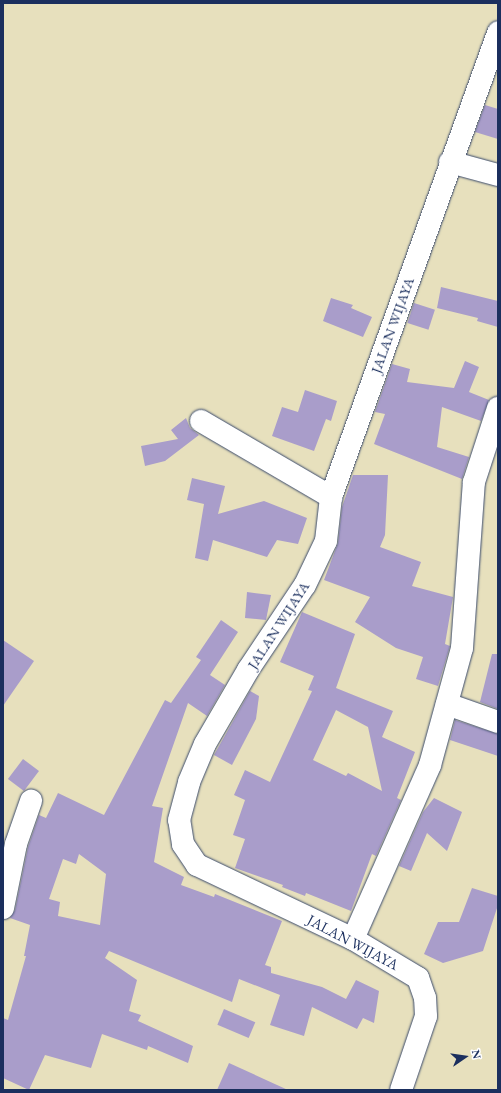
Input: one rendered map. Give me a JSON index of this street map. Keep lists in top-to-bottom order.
{
  "streets": {
    "street": ["JALAN WIJAYA"]
  },
  "north": "right"
}
